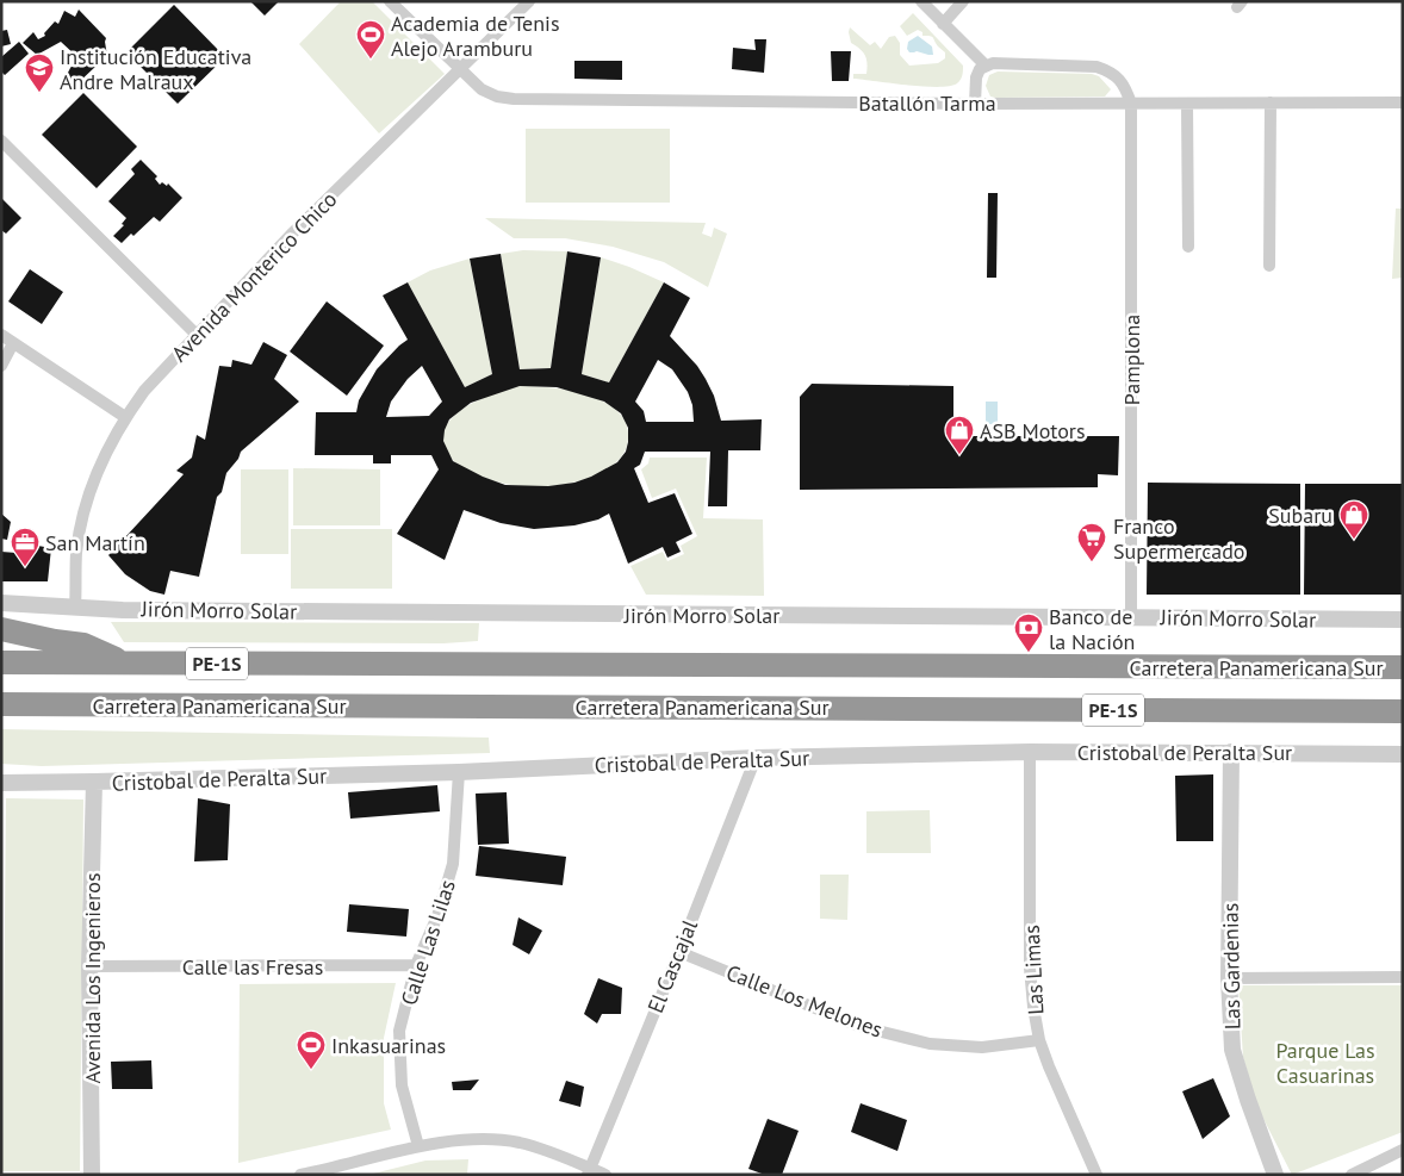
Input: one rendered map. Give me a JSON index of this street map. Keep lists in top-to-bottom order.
{
  "streets": {
    "highway": ["PE-1S", "Carretera Panamericana Sur"],
    "street": [
      "Batallón Tarma",
      "Avenida Monterico Chico",
      "Pamplona",
      "Jirón Morro Solar",
      "Cristobal de Peralta Sur",
      "Calle Las Lilas",
      "Calle las Fresas",
      "El Cascajal",
      "Las Gardenias",
      "Las Limas",
      "Avenida Los Ingenieros",
      "Calle Los Melones"
    ]
  },
  "crossings": [
    ["Batallón Tarma", "Avenida Monterico Chico"],
    ["Batallón Tarma", "Pamplona"],
    ["Avenida Monterico Chico", "Jirón Morro Solar"],
    ["Pamplona", "Jirón Morro Solar"],
    ["Cristobal de Peralta Sur", "Calle Las Lilas"],
    ["Cristobal de Peralta Sur", "El Cascajal"],
    ["Cristobal de Peralta Sur", "Las Gardenias"],
    ["Cristobal de Peralta Sur", "Las Limas"],
    ["Cristobal de Peralta Sur", "Avenida Los Ingenieros"],
    ["Calle Las Lilas", "Calle las Fresas"],
    ["Calle las Fresas", "Avenida Los Ingenieros"],
    ["El Cascajal", "Calle Los Melones"],
    ["Las Limas", "Calle Los Melones"]
  ],
  "parks": ["Parque Las Casuarinas"],
  "places": {
    "sports": ["Academia de Tenis Alejo Aramburu", "Inkasuarinas"],
    "school or university": ["Institución Educativa Andre Malraux"],
    "shop": ["ASB Motors", "Subaru"],
    "supermarket": ["Franco Supermercado"],
    "office": ["San Martín"],
    "bank": ["Banco de la Nación"]
  }
}
